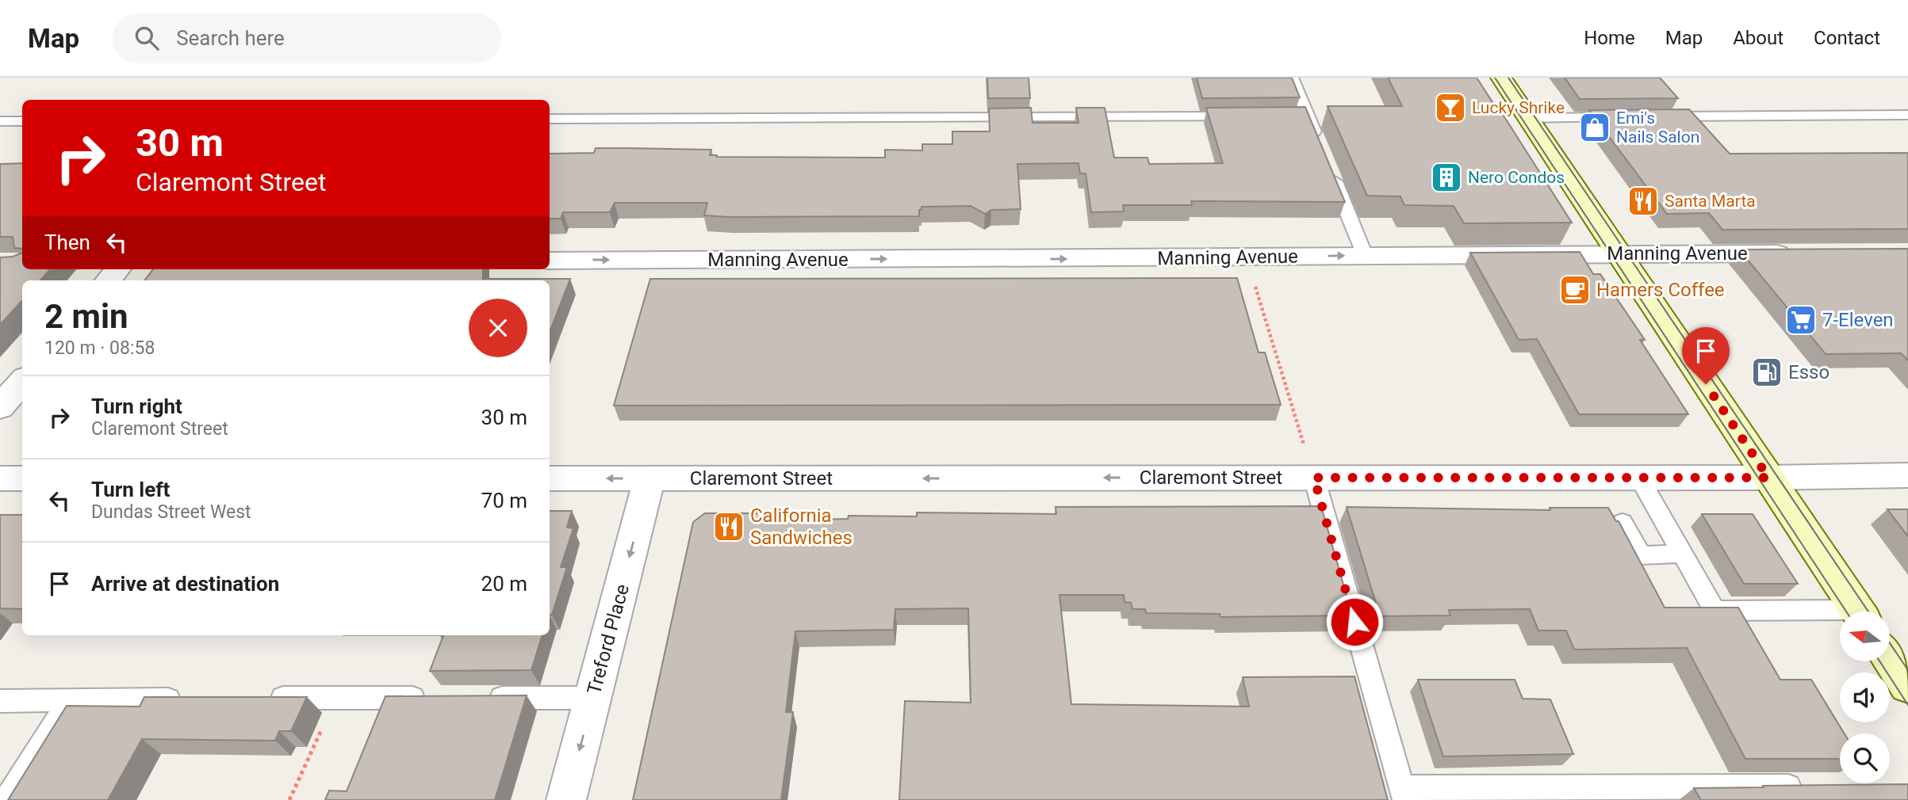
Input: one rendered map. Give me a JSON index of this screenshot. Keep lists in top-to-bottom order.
{
  "streets": {
    "street": ["Manning Avenue", "Claremont Street", "Treford Place"]
  },
  "crossings": [
    ["Claremont Street", "Treford Place"]
  ],
  "one_way": ["Manning Avenue", "Claremont Street", "Treford Place"],
  "places": {
    "bar": ["Lucky Shrike"],
    "shop": ["Emi's Nails Salon"],
    "building": ["Nero Condos"],
    "restaurant": ["Santa Marta", "California Sandwiches"],
    "cafe": ["Hamers Coffee"],
    "supermarket": ["7-Eleven"],
    "fuel station": ["Esso"]
  },
  "north": "left",
  "page": {
    "header": "Map",
    "search": "Search here",
    "nav": [
      "Home",
      "Map",
      "About",
      "Contact"
    ],
    "turn": ["30 m", "Claremont Street"],
    "then": "Then",
    "heading": ["2 min", "120 m · 08:58"],
    "list": [
      {
        "name": "Turn right",
        "note": "Claremont Street",
        "value": "30 m"
      },
      {
        "name": "Turn left",
        "note": "Dundas Street West",
        "value": "70 m"
      },
      {
        "name": "Arrive at destination",
        "value": "20 m"
      }
    ]
  }
}
